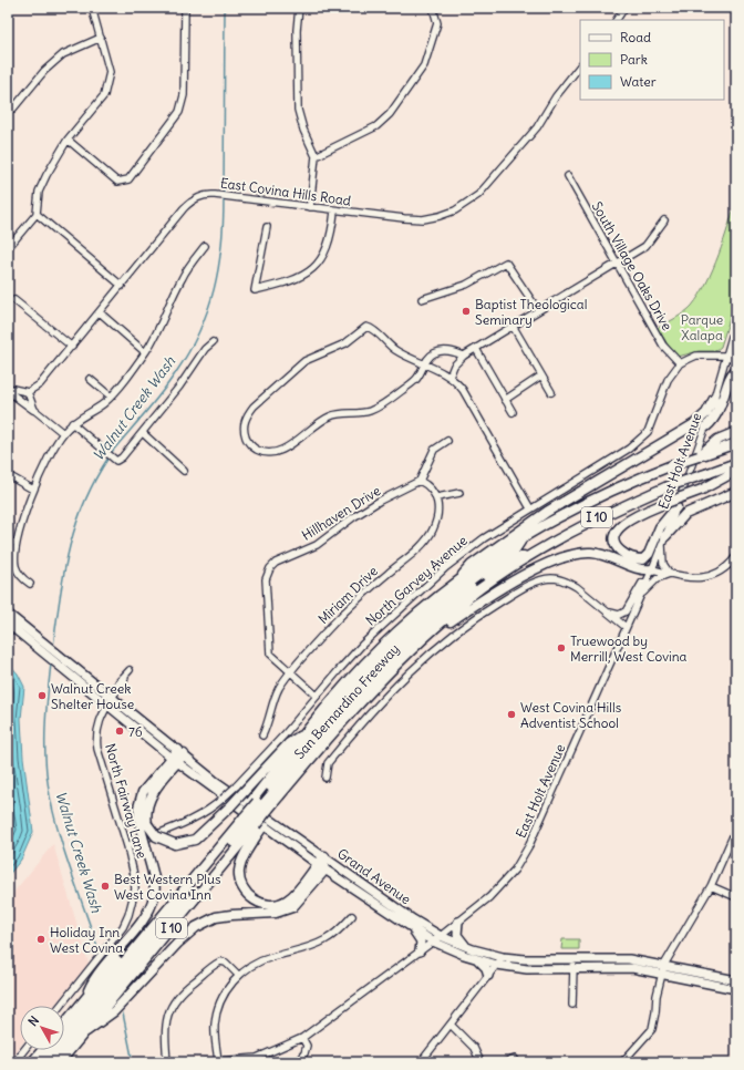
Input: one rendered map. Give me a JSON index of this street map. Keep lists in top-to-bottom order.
{
  "streets": {
    "highway": ["I 10", "San Bernardino Freeway"],
    "main road": ["Grand Avenue"],
    "street": [
      "East Covina Hills Road",
      "South Village Oaks Drive",
      "East Holt Avenue",
      "Hillhaven Drive",
      "North Garvey Avenue",
      "Miriam Drive",
      "North Fairway Lane"
    ]
  },
  "crossings": [
    ["South Village Oaks Drive", "North Garvey Avenue"],
    ["East Holt Avenue", "Grand Avenue"],
    ["Hillhaven Drive", "North Garvey Avenue"],
    ["Hillhaven Drive", "Miriam Drive"],
    ["North Garvey Avenue", "North Fairway Lane"],
    ["North Fairway Lane", "Grand Avenue"]
  ],
  "water": ["Walnut Creek Wash"],
  "parks": ["Parque Xalapa"],
  "places": [
    "Baptist Theological Seminary",
    "Truewood by Merrill, West Covina",
    "Walnut Creek Shelter House",
    "West Covina Hills Adventist School",
    "76",
    "Best Western Plus West Covina Inn",
    "Holiday Inn West Covina"
  ],
  "legend": ["Road", "Park", "Water"],
  "north": "top left"
}
